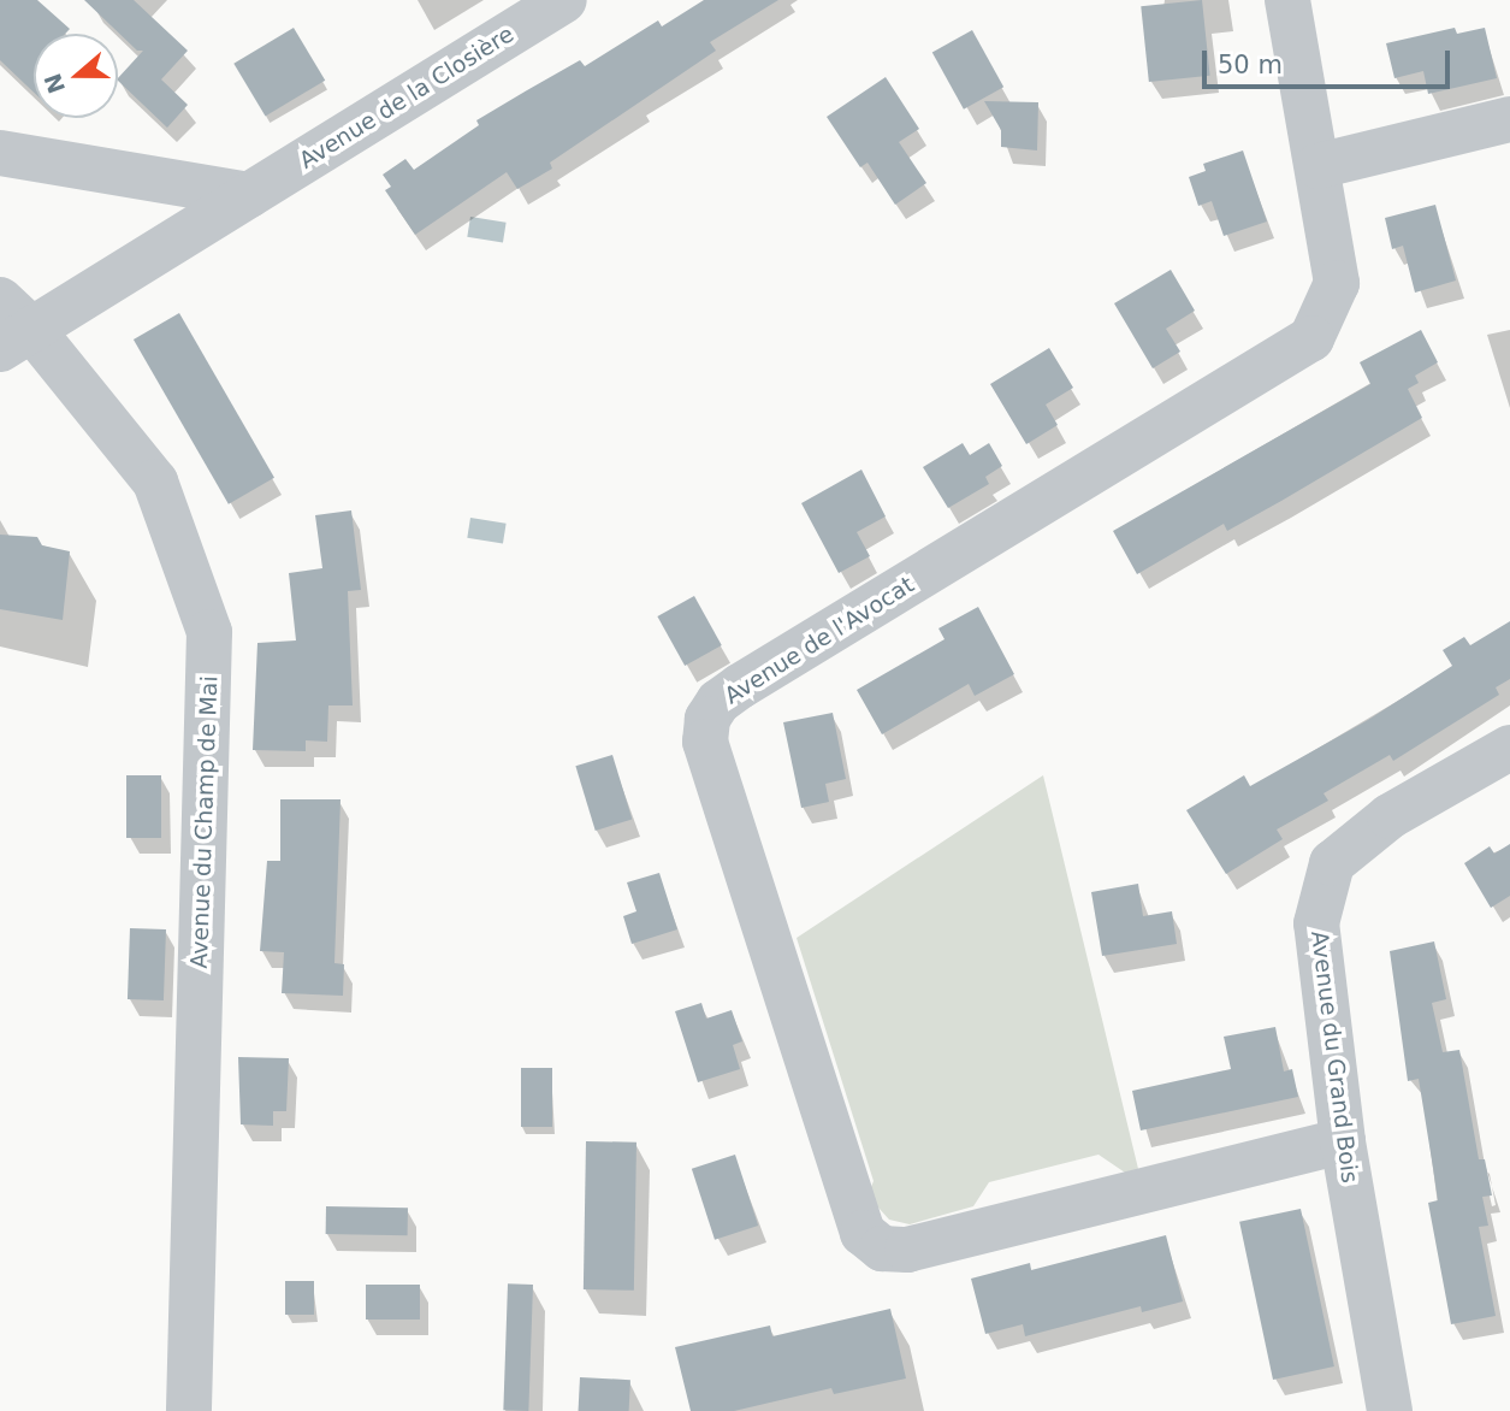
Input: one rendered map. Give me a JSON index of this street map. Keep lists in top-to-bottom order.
{
  "streets": {
    "street": [
      "Avenue de la Closière",
      "Avenue de l'Avocat",
      "Avenue du Champ de Mai",
      "Avenue du Grand Bois"
    ]
  },
  "crossings": [
    ["Avenue de la Closière", "Avenue du Champ de Mai"],
    ["Avenue de l'Avocat", "Avenue du Grand Bois"]
  ],
  "scale_bar": "50 m",
  "north": "left"
}
